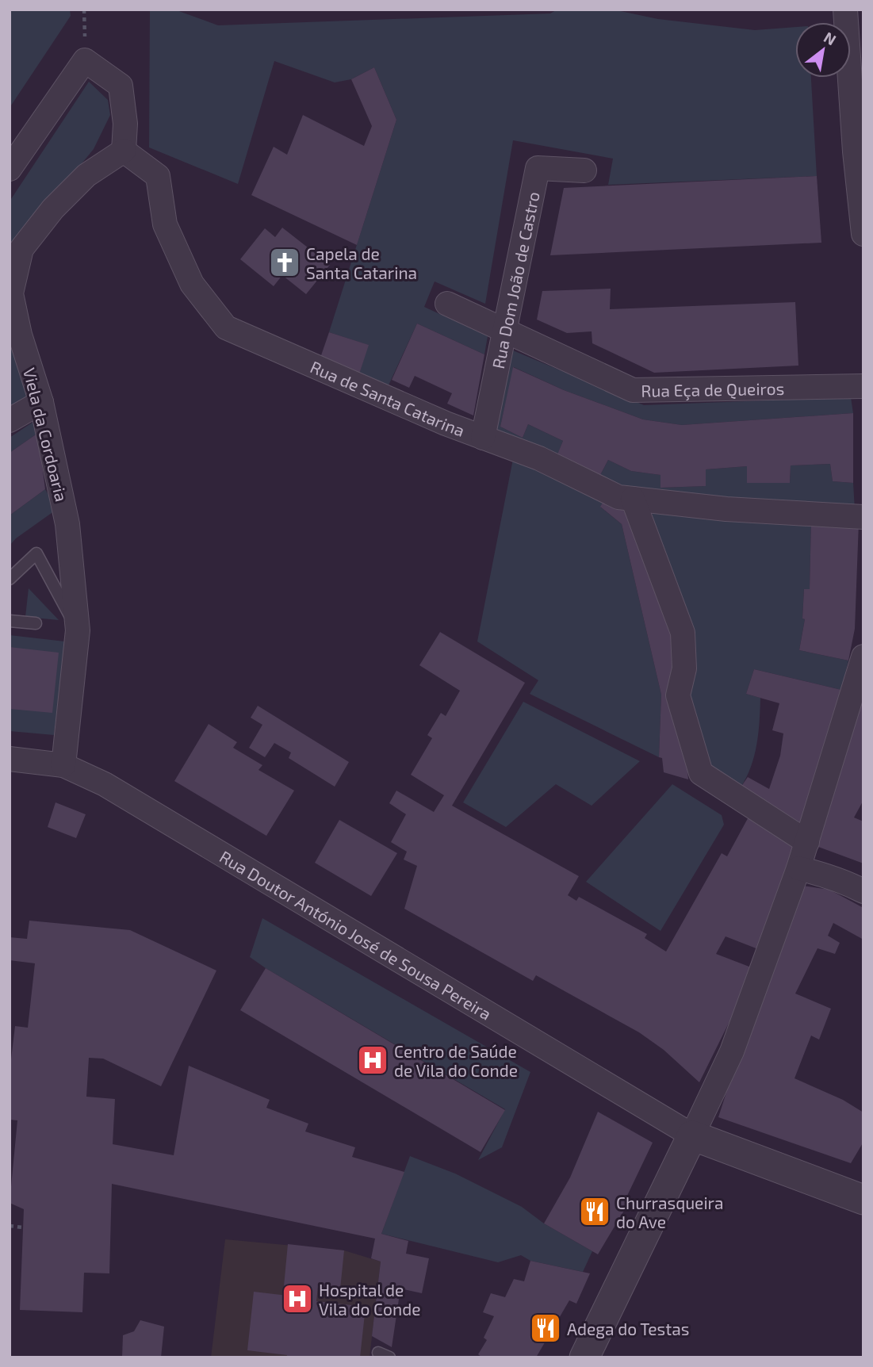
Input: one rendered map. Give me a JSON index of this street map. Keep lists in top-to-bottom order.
{
  "streets": {
    "street": [
      "Rua Dom João de Castro",
      "Rua Eça de Queiros",
      "Rua de Santa Catarina",
      "Viela da Cordoaria",
      "Rua Doutor António José de Sousa Pereira"
    ]
  },
  "crossings": [
    ["Rua Dom João de Castro", "Rua Eça de Queiros"],
    ["Rua Dom João de Castro", "Rua de Santa Catarina"],
    ["Rua de Santa Catarina", "Viela da Cordoaria"],
    ["Viela da Cordoaria", "Rua Doutor António José de Sousa Pereira"]
  ],
  "places": {
    "church": ["Capela de Santa Catarina"],
    "hospital": ["Centro de Saúde de Vila do Conde", "Hospital de Vila do Conde"],
    "restaurant": ["Churrasqueira do Ave", "Adega do Testas"]
  },
  "north": "top right"
}
